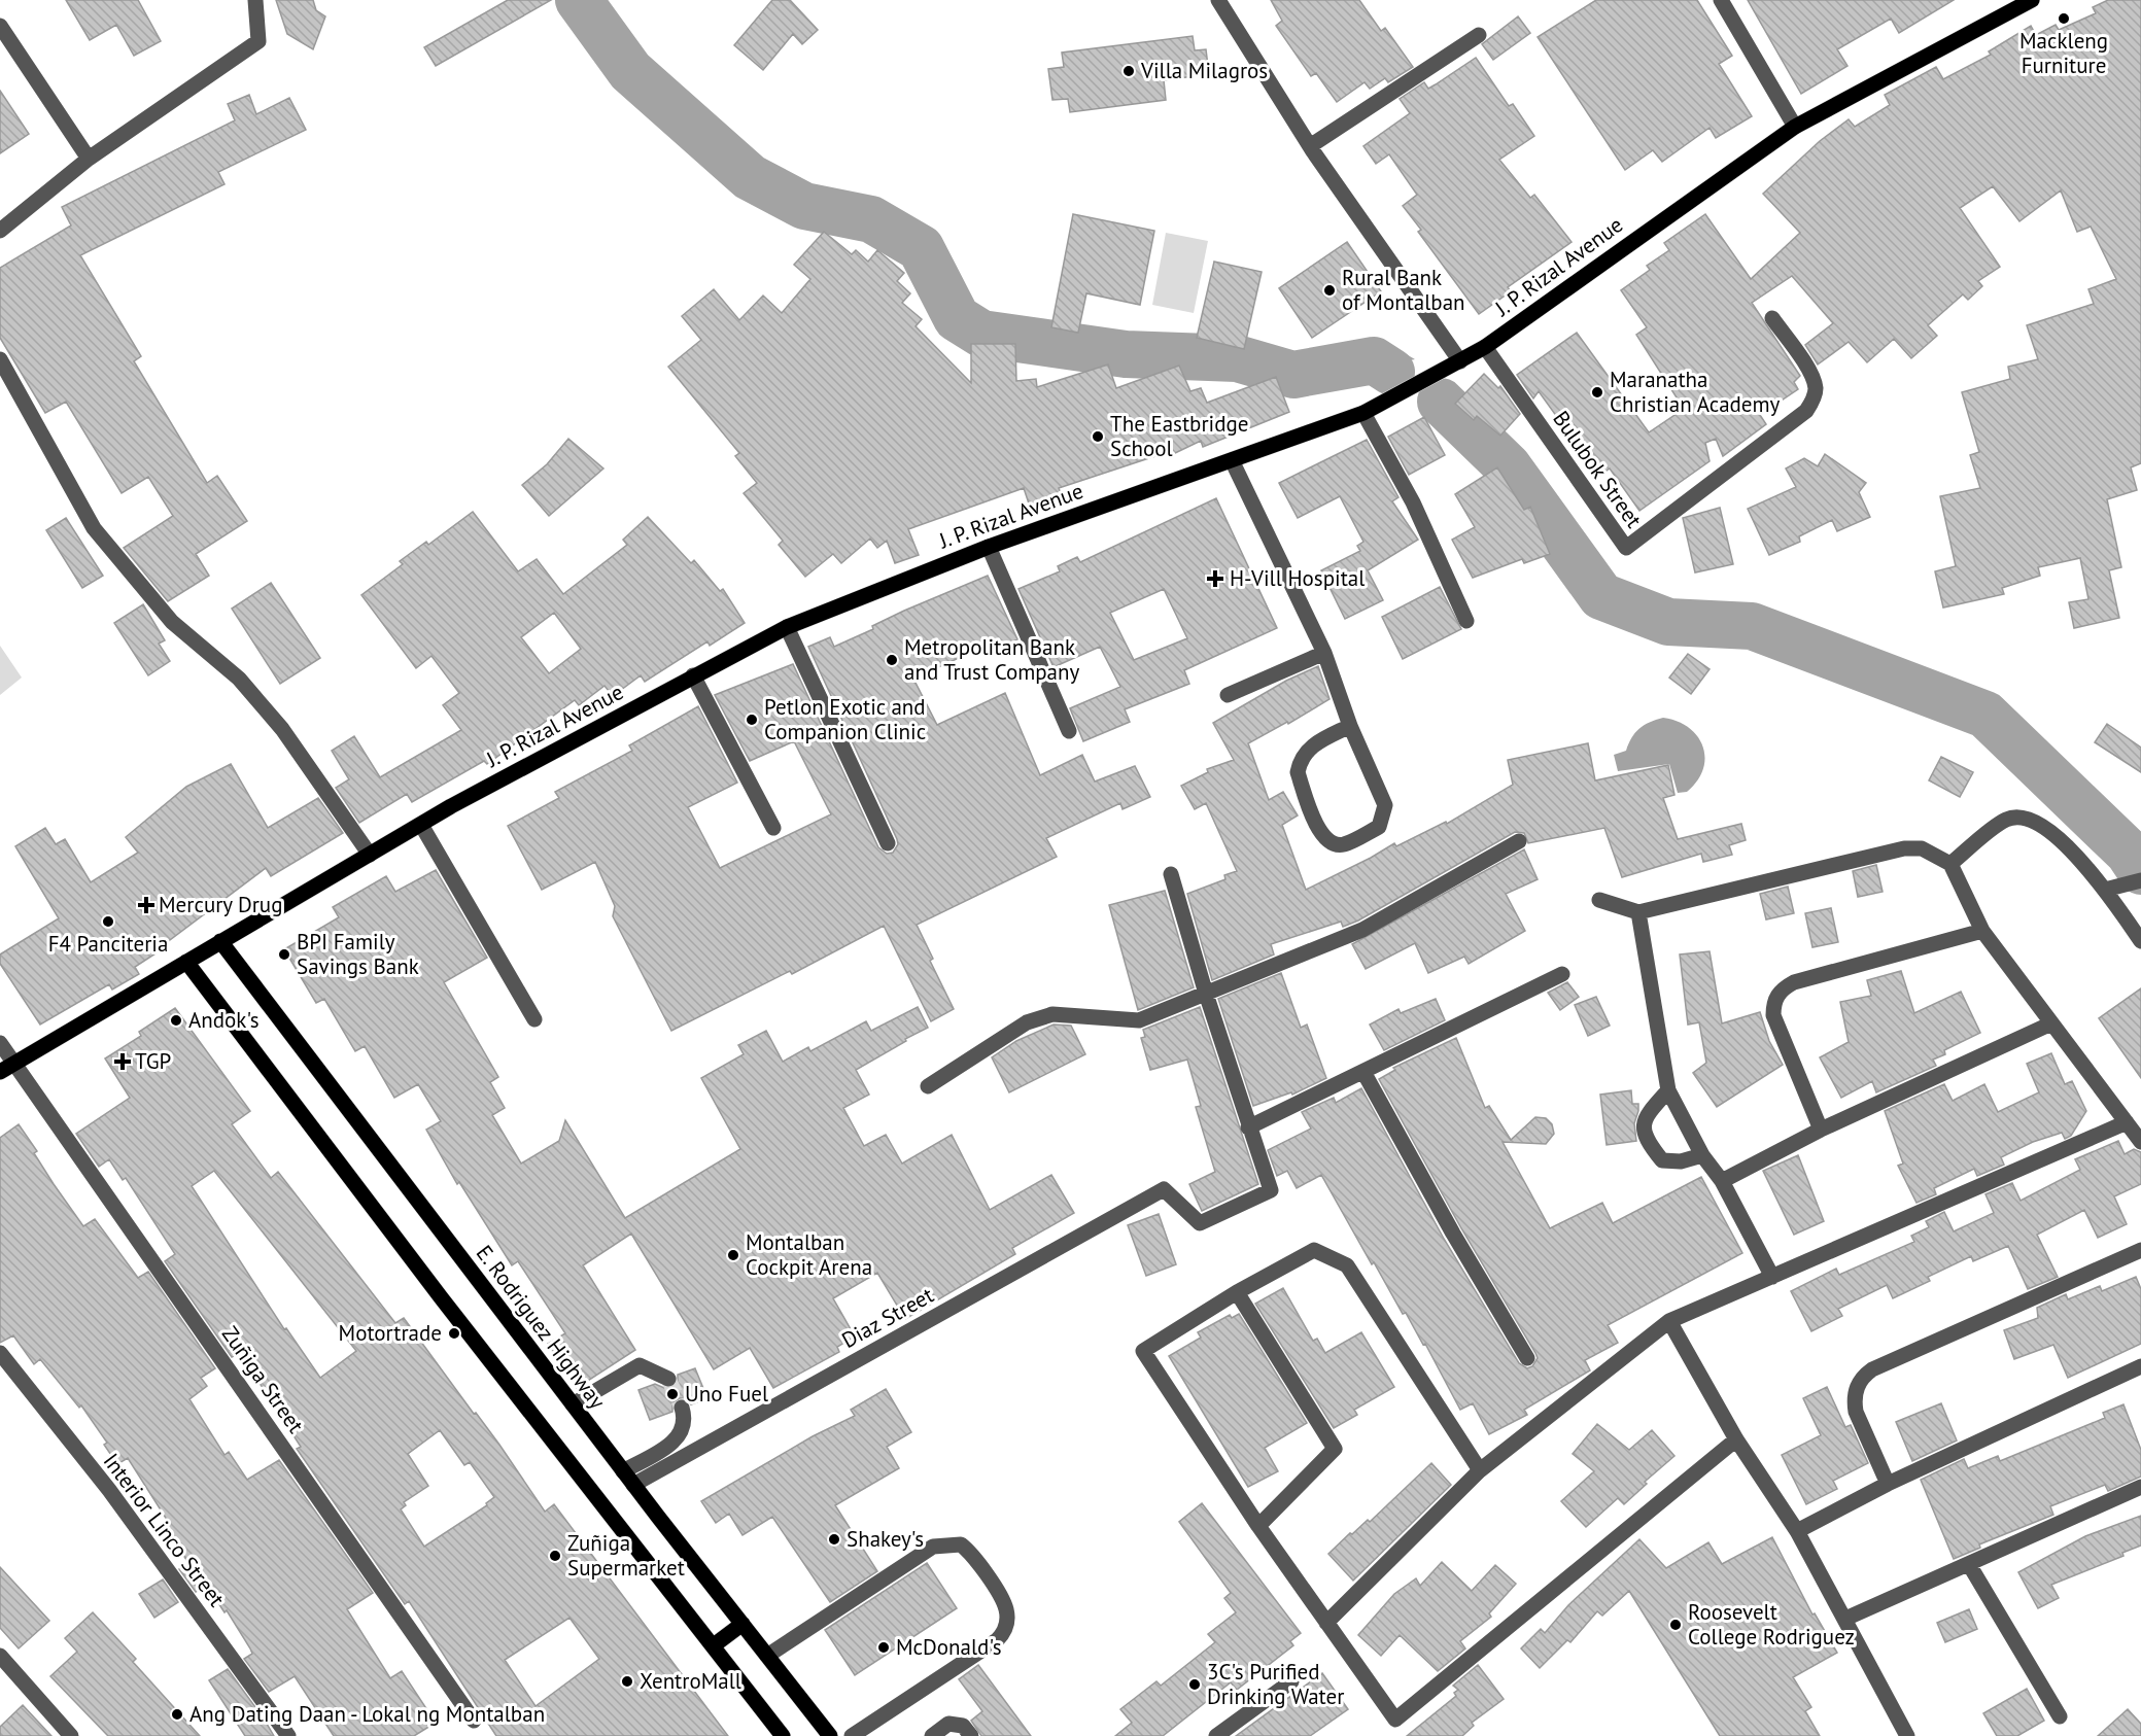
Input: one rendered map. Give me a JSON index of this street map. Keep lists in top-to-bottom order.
{
  "streets": {
    "main road": ["J. P. Rizal Avenue", "E. Rodriguez Highway"],
    "street": [
      "Bulubok Street",
      "Diaz Street",
      "Zuñiga Street",
      "Interior Linco Street"
    ]
  },
  "crossings": [
    ["J. P. Rizal Avenue", "Bulubok Street"],
    ["J. P. Rizal Avenue", "E. Rodriguez Highway"],
    ["J. P. Rizal Avenue", "Zuñiga Street"],
    ["Diaz Street", "E. Rodriguez Highway"]
  ],
  "places": {
    "other": [
      "Mackleng Furniture",
      "Villa Milagros",
      "Rural Bank of Montalban",
      "Maranatha Christian Academy",
      "The Eastbridge School",
      "Metropolitan Bank and Trust Company",
      "Petlon Exotic and Companion Clinic",
      "F4 Panciteria",
      "BPI Family Savings Bank",
      "Andok's",
      "Montalban Cockpit Arena",
      "Motortrade",
      "Uno Fuel",
      "Shakey's",
      "Zuñiga Supermarket",
      "Roosevelt College Rodriguez",
      "McDonald's",
      "XentroMall",
      "3C's Purified Drinking Water",
      "Ang Dating Daan - Lokal ng Montalban"
    ],
    "health": ["H-Vill Hospital", "Mercury Drug", "TGP"]
  }
}
